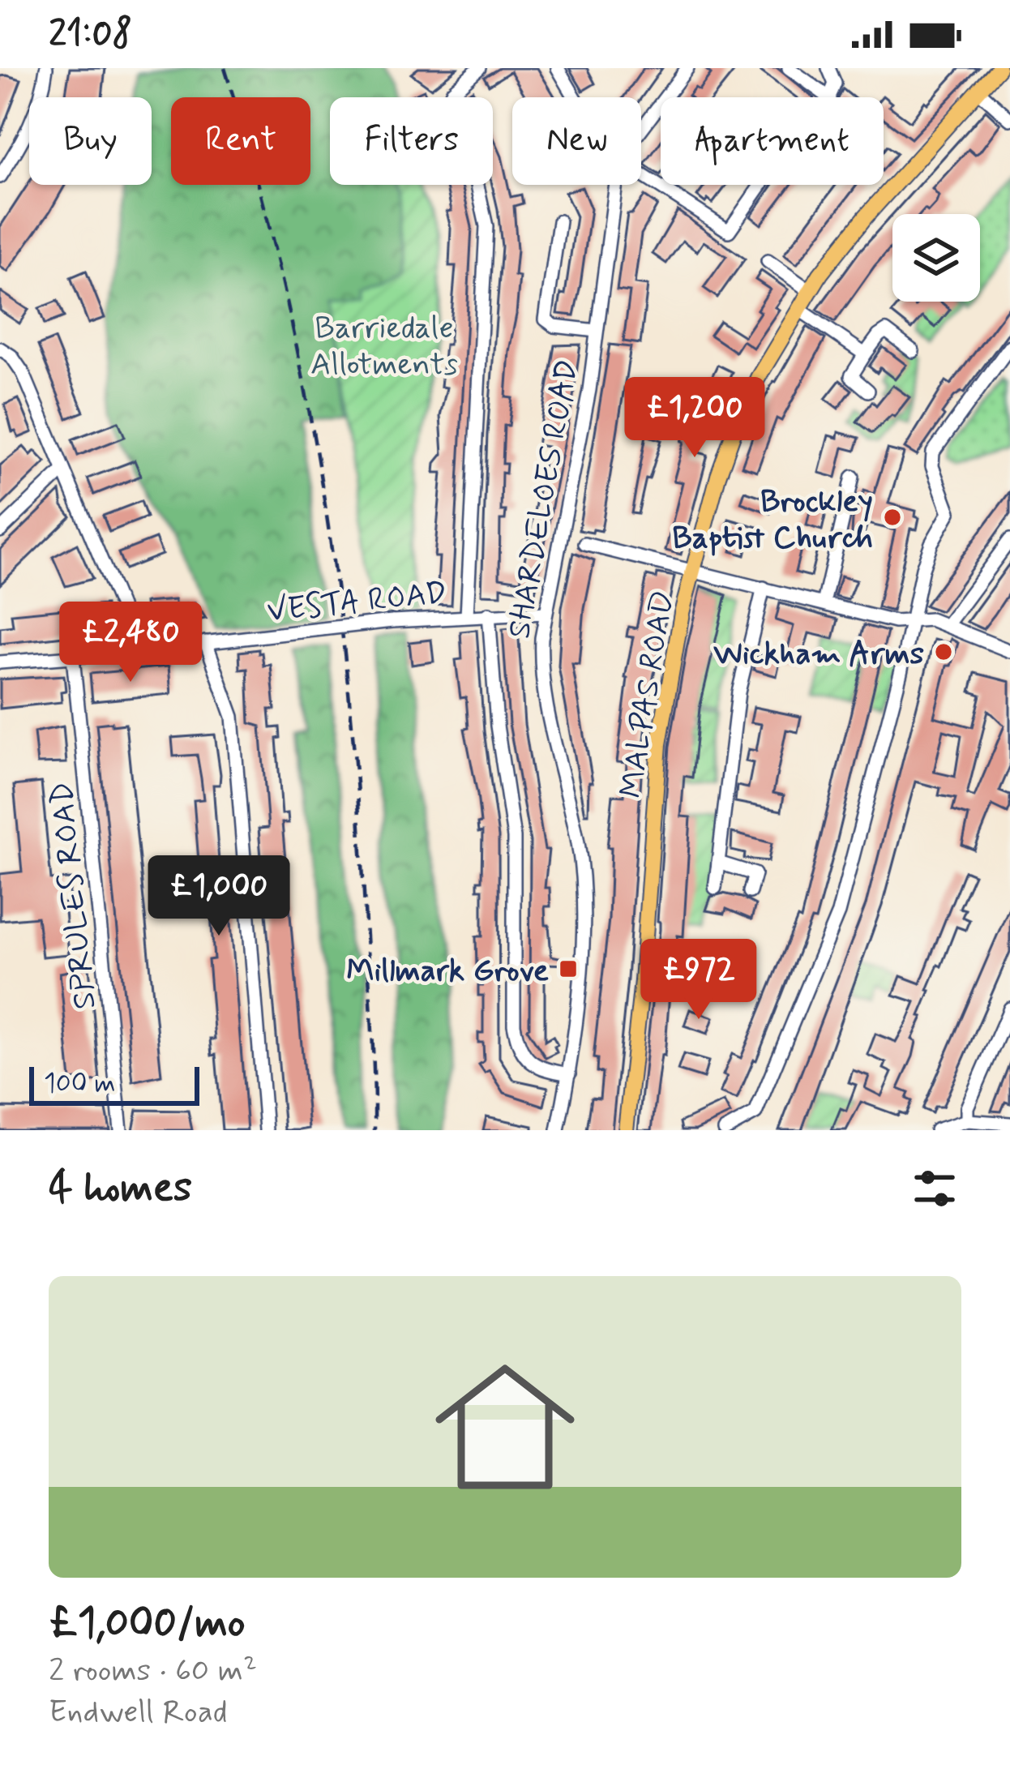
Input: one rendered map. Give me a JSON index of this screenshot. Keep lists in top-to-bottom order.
{
  "streets": {
    "main road": ["MALPAS ROAD"],
    "street": ["SHARDELOES ROAD", "VESTA ROAD", "SPRULES ROAD"]
  },
  "crossings": [
    ["SHARDELOES ROAD", "VESTA ROAD"],
    ["VESTA ROAD", "SPRULES ROAD"]
  ],
  "parks": ["Barriedale Allotments"],
  "places": {
    "other": ["Brockley Baptist Church", "Wickham Arms"],
    "transit": ["Millmark Grove"]
  },
  "scale_bar": "100 m",
  "page": {
    "status": "21:08",
    "chip": [
      "Buy",
      "Rent",
      "Filters",
      "New",
      "Apartment"
    ],
    "price": [
      "£1,200",
      "£2,480",
      "£1,000",
      "£972"
    ],
    "scale": "100 m",
    "heading": "4 homes",
    "list": [
      {
        "name": "£1,000/mo",
        "note": "2 rooms · 60 m² · Endwell Road"
      }
    ]
  }
}
